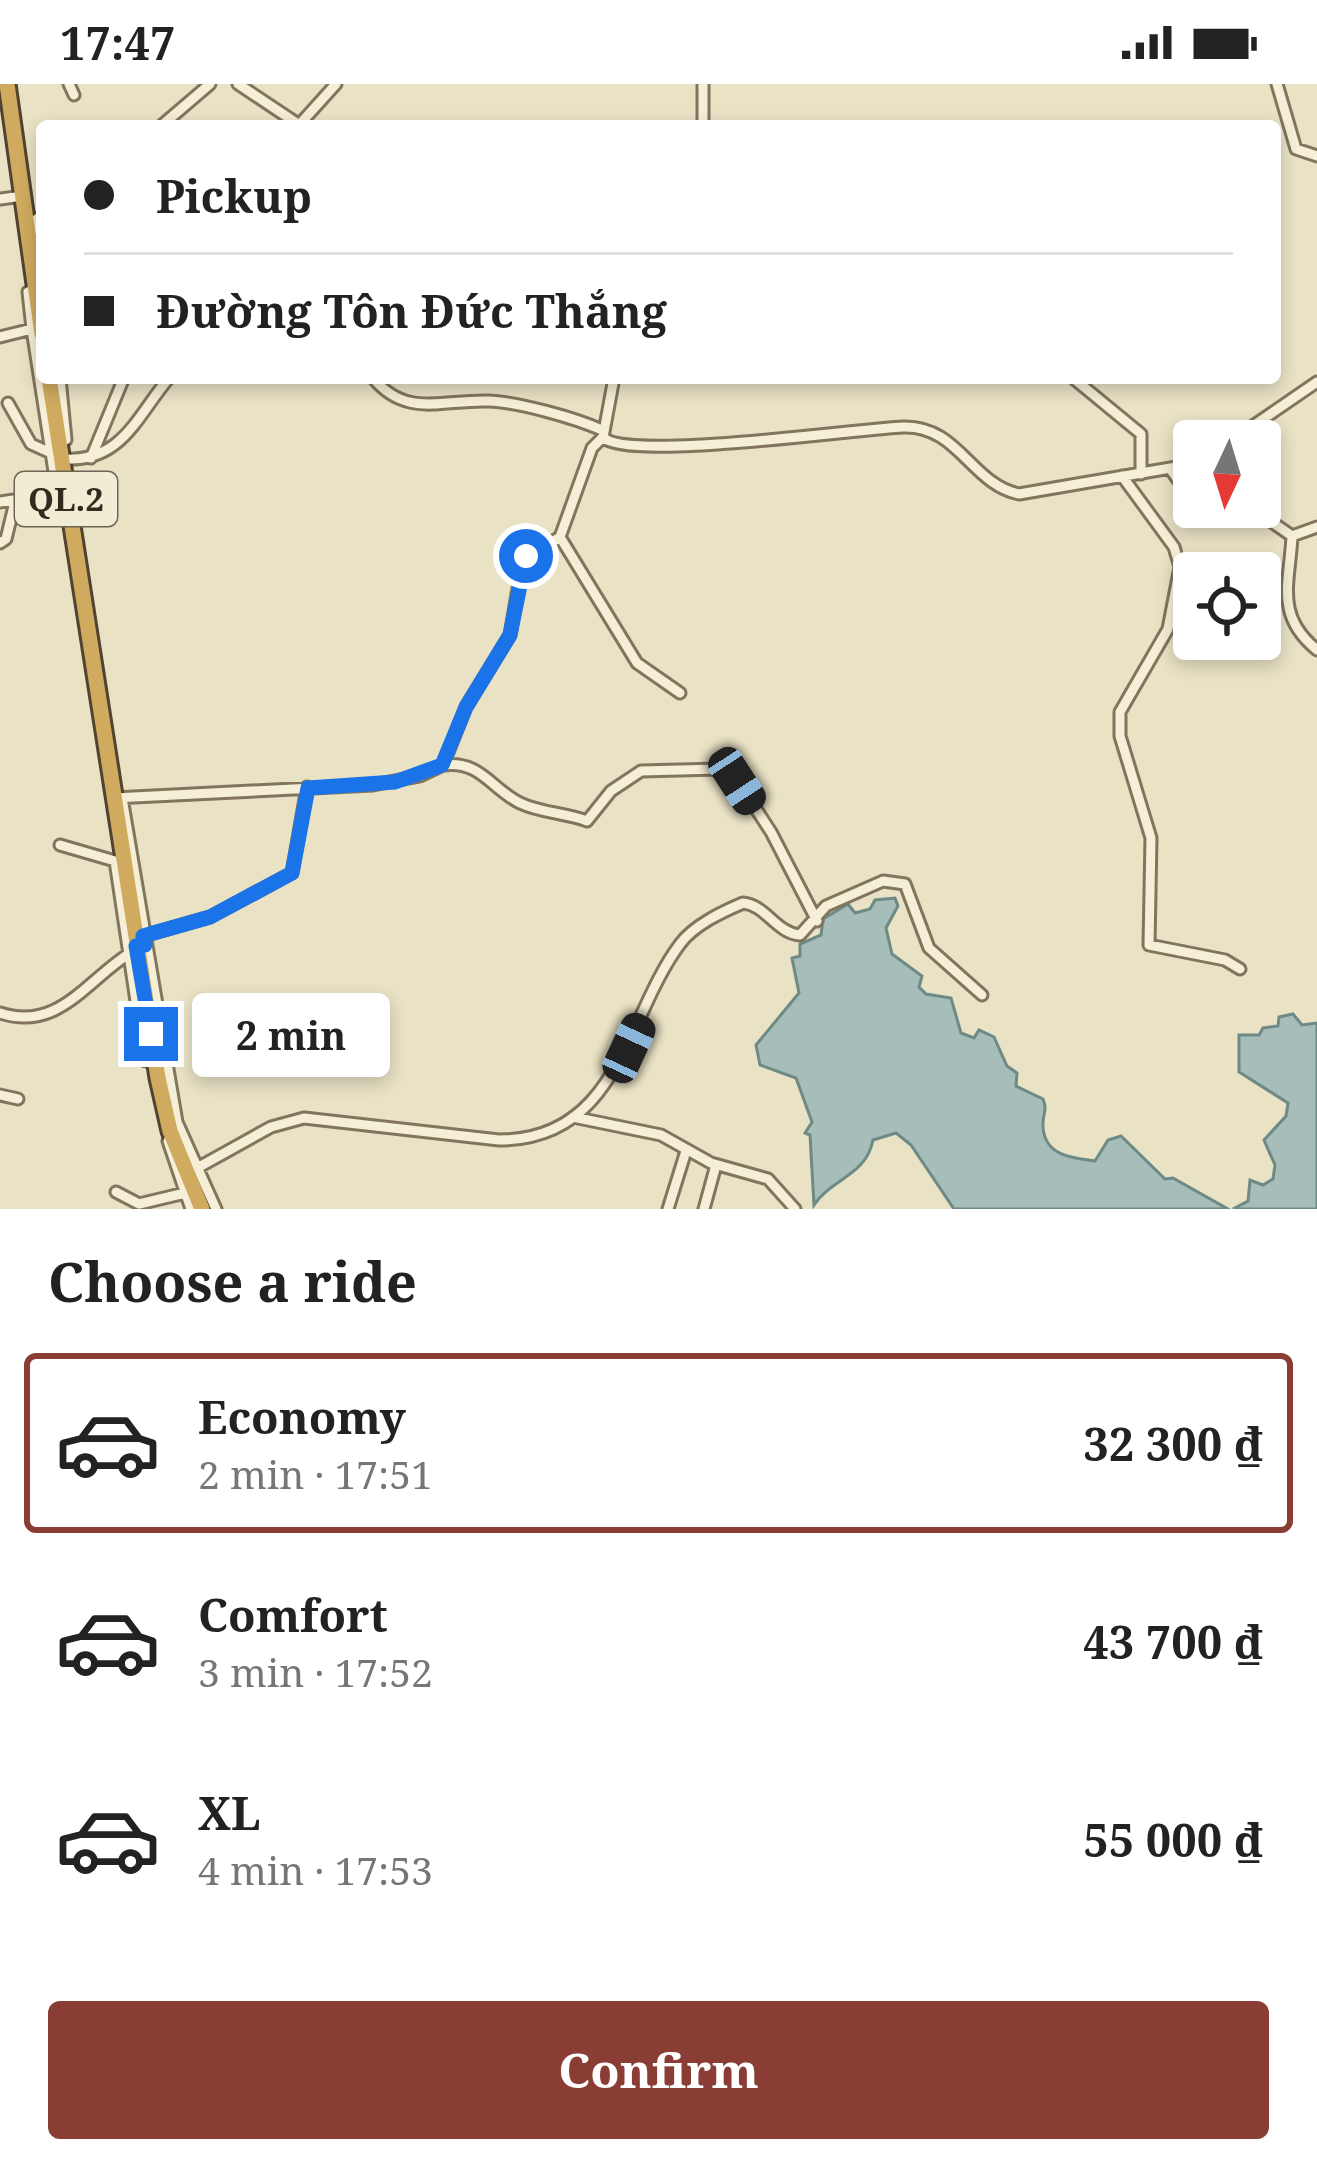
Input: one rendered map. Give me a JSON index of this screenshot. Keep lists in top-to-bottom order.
{
  "streets": {
    "highway": ["QL.2"]
  },
  "north": "bottom",
  "page": {
    "status": "17:47",
    "banner": ["Pickup", "Đường Tôn Đức Thắng"],
    "bubble": "2 min",
    "heading": "Choose a ride",
    "list": [
      {
        "name": "Economy",
        "note": "2 min · 17:51",
        "value": "32 300 ₫"
      },
      {
        "name": "Comfort",
        "note": "3 min · 17:52",
        "value": "43 700 ₫"
      },
      {
        "name": "XL",
        "note": "4 min · 17:53",
        "value": "55 000 ₫"
      }
    ],
    "buttons": "Confirm"
  }
}
